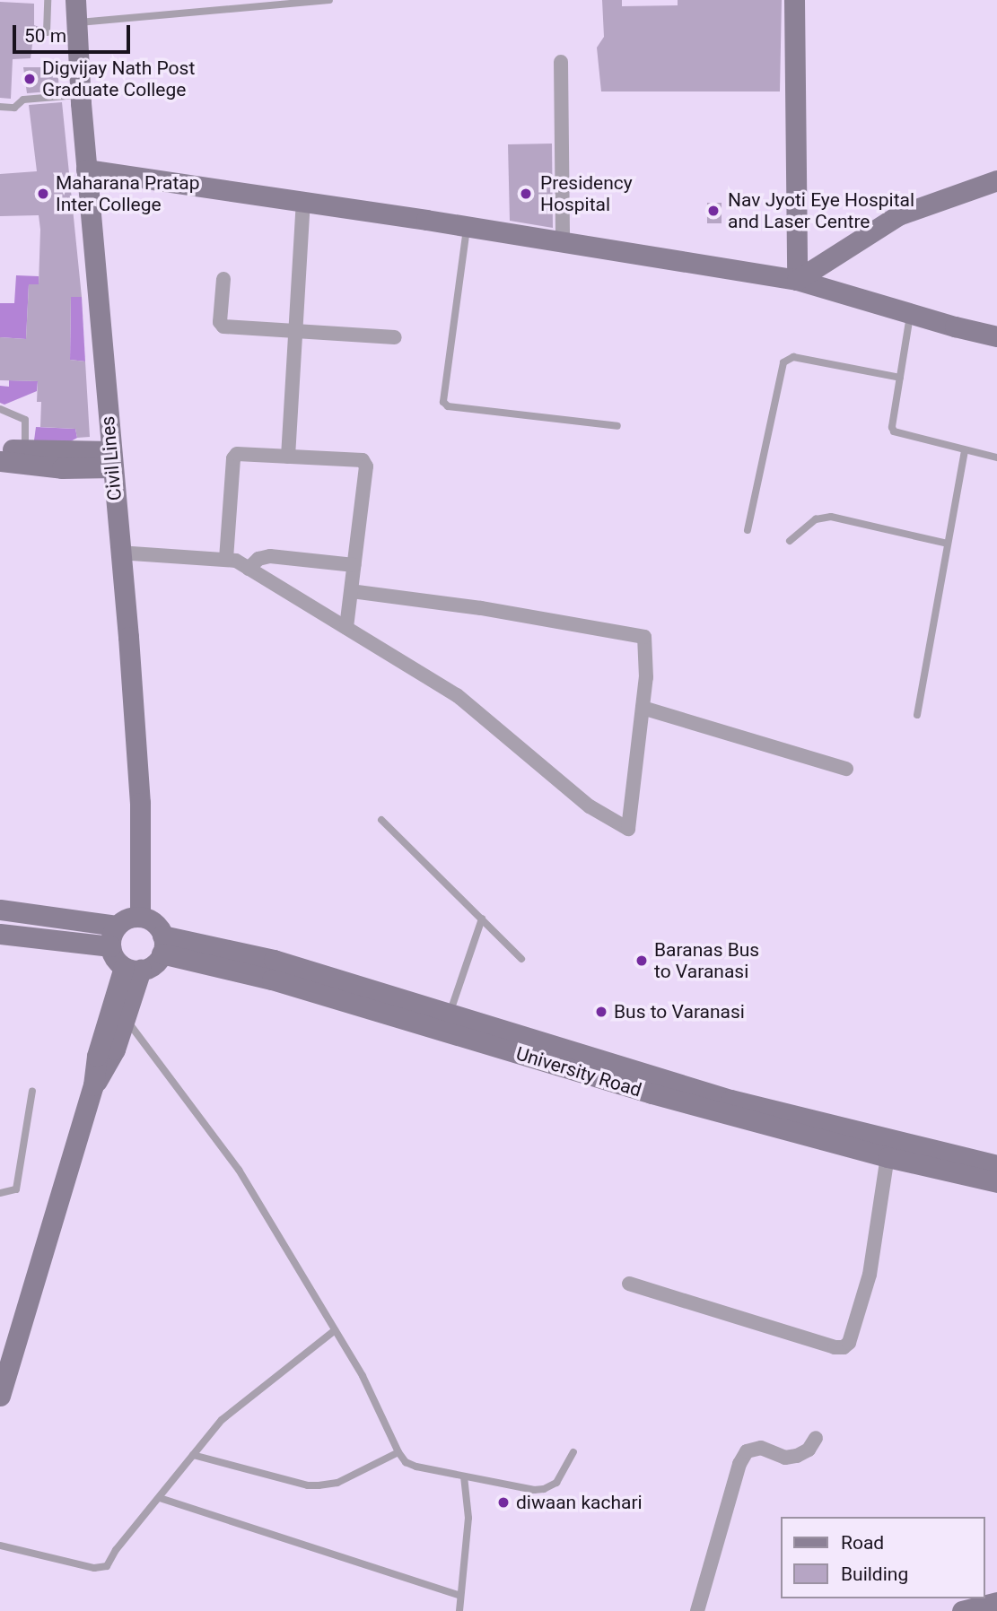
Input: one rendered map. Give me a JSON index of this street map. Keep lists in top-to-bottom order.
{
  "streets": {
    "main road": ["Civil Lines", "University Road"]
  },
  "crossings": [
    ["Civil Lines", "University Road"]
  ],
  "places": [
    "Digvijay Nath Post Graduate College",
    "Maharana Pratap Inter College",
    "Presidency Hospital",
    "Nav Jyoti Eye Hospital and Laser Centre",
    "Baranas Bus to Varanasi",
    "Bus to Varanasi",
    "diwaan kachari"
  ],
  "legend": ["Road", "Building"],
  "scale_bar": "50 m"
}
